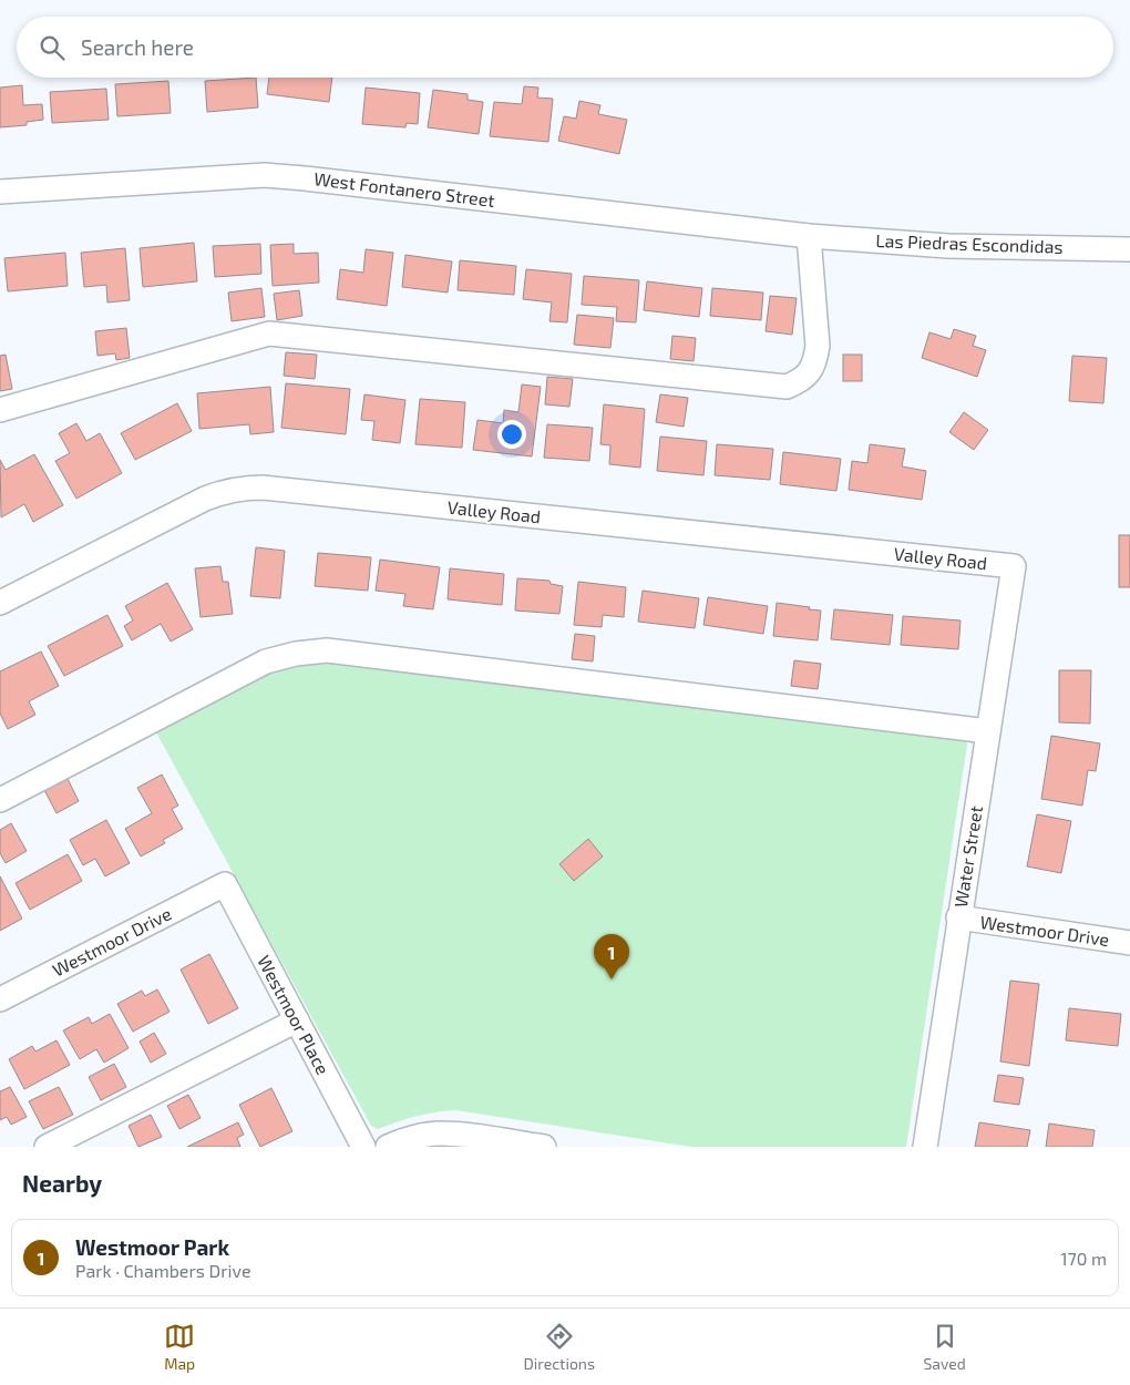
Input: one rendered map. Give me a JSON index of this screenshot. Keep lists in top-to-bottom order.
{
  "streets": {
    "street": [
      "West Fontanero Street",
      "Las Piedras Escondidas",
      "Valley Road",
      "Water Street",
      "Westmoor Drive",
      "Westmoor Place"
    ]
  },
  "crossings": [
    ["West Fontanero Street", "Las Piedras Escondidas"],
    ["Valley Road", "Water Street"],
    ["Water Street", "Westmoor Drive"],
    ["Westmoor Drive", "Westmoor Place"]
  ],
  "page": {
    "search": "Search here",
    "pins": "1",
    "heading": "Nearby",
    "list": [
      {
        "mark": "1",
        "name": "Westmoor Park",
        "note": "Park · Chambers Drive",
        "value": "170 m"
      }
    ],
    "nav": ["Map", "Directions", "Saved"]
  }
}
